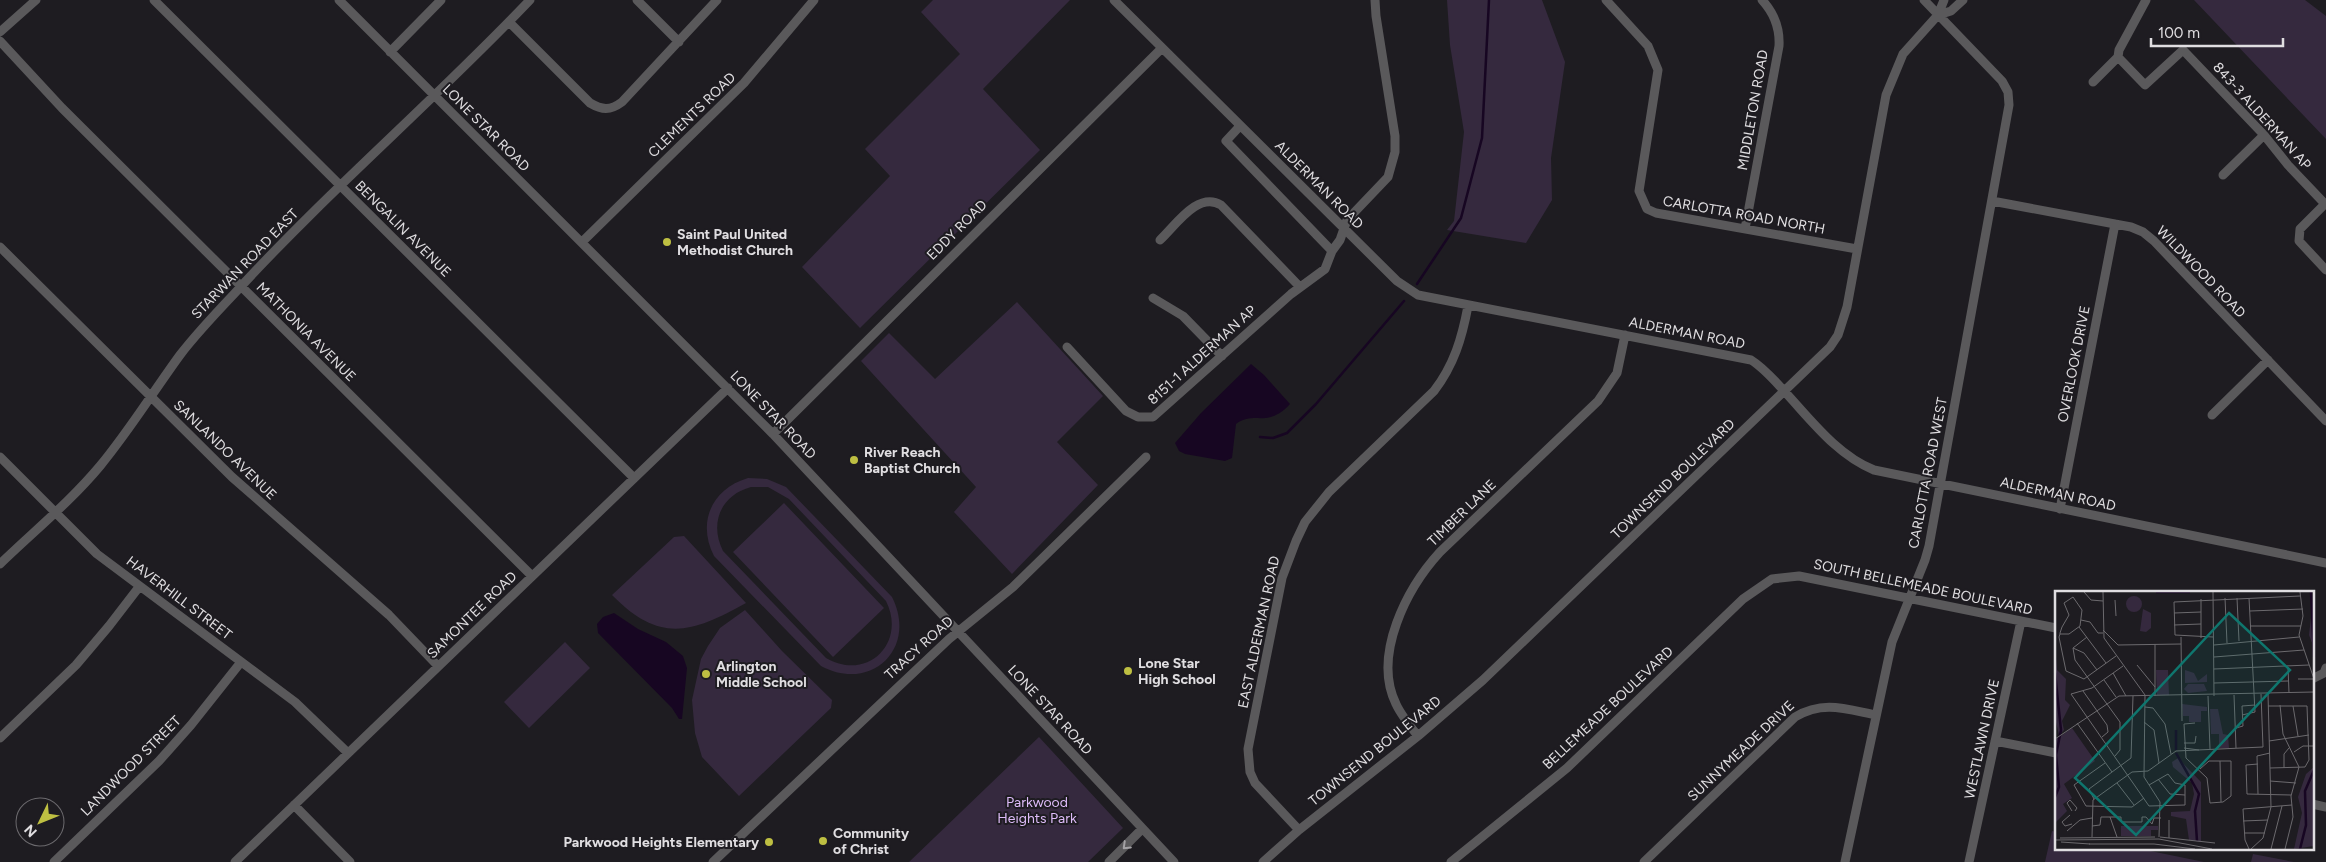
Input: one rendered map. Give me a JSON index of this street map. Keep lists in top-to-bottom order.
{
  "streets": {
    "street": [
      "MIDDLETON ROAD",
      "CLEMENTS ROAD",
      "843-3 ALDERMAN AP",
      "LONE STAR ROAD",
      "ALDERMAN ROAD",
      "CARLOTTA ROAD NORTH",
      "BENGALIN AVENUE",
      "EDDY ROAD",
      "STARWAN ROAD EAST",
      "WILDWOOD ROAD",
      "MATHONIA AVENUE",
      "8151-1 ALDERMAN AP",
      "OVERLOOK DRIVE",
      "SANLANDO AVENUE",
      "CARLOTTA ROAD WEST",
      "TOWNSEND BOULEVARD",
      "TIMBER LANE",
      "SOUTH BELLEMEADE BOULEVARD",
      "HAVERHILL STREET",
      "SAMONTEE ROAD",
      "EAST ALDERMAN ROAD",
      "TRACY ROAD",
      "BELLEMEADE BOULEVARD",
      "WESTLAWN DRIVE",
      "SUNNYMEADE DRIVE",
      "LANDWOOD STREET"
    ]
  },
  "crossings": [
    ["MIDDLETON ROAD", "CARLOTTA ROAD NORTH"],
    ["CLEMENTS ROAD", "LONE STAR ROAD"],
    ["LONE STAR ROAD", "EDDY ROAD"],
    ["LONE STAR ROAD", "STARWAN ROAD EAST"],
    ["LONE STAR ROAD", "SAMONTEE ROAD"],
    ["LONE STAR ROAD", "TRACY ROAD"],
    ["ALDERMAN ROAD", "EDDY ROAD"],
    ["ALDERMAN ROAD", "8151-1 ALDERMAN AP"],
    ["ALDERMAN ROAD", "OVERLOOK DRIVE"],
    ["ALDERMAN ROAD", "CARLOTTA ROAD WEST"],
    ["ALDERMAN ROAD", "TOWNSEND BOULEVARD"],
    ["ALDERMAN ROAD", "TIMBER LANE"],
    ["ALDERMAN ROAD", "EAST ALDERMAN ROAD"],
    ["CARLOTTA ROAD NORTH", "TOWNSEND BOULEVARD"],
    ["BENGALIN AVENUE", "STARWAN ROAD EAST"],
    ["BENGALIN AVENUE", "SAMONTEE ROAD"],
    ["STARWAN ROAD EAST", "MATHONIA AVENUE"],
    ["STARWAN ROAD EAST", "SANLANDO AVENUE"],
    ["STARWAN ROAD EAST", "HAVERHILL STREET"],
    ["WILDWOOD ROAD", "OVERLOOK DRIVE"],
    ["WILDWOOD ROAD", "CARLOTTA ROAD WEST"],
    ["MATHONIA AVENUE", "SAMONTEE ROAD"],
    ["SANLANDO AVENUE", "SAMONTEE ROAD"],
    ["CARLOTTA ROAD WEST", "TOWNSEND BOULEVARD"],
    ["CARLOTTA ROAD WEST", "SOUTH BELLEMEADE BOULEVARD"],
    ["CARLOTTA ROAD WEST", "SUNNYMEADE DRIVE"],
    ["TOWNSEND BOULEVARD", "TIMBER LANE"],
    ["TOWNSEND BOULEVARD", "EAST ALDERMAN ROAD"],
    ["SOUTH BELLEMEADE BOULEVARD", "BELLEMEADE BOULEVARD"],
    ["SOUTH BELLEMEADE BOULEVARD", "WESTLAWN DRIVE"],
    ["HAVERHILL STREET", "SAMONTEE ROAD"],
    ["HAVERHILL STREET", "LANDWOOD STREET"]
  ],
  "parks": ["Parkwood Heights Park"],
  "places": [
    "Saint Paul United Methodist Church",
    "River Reach Baptist Church",
    "Lone Star High School",
    "Arlington Middle School",
    "Community of Christ",
    "Parkwood Heights Elementary"
  ],
  "scale_bar": "100 m",
  "north": "bottom left"
}
